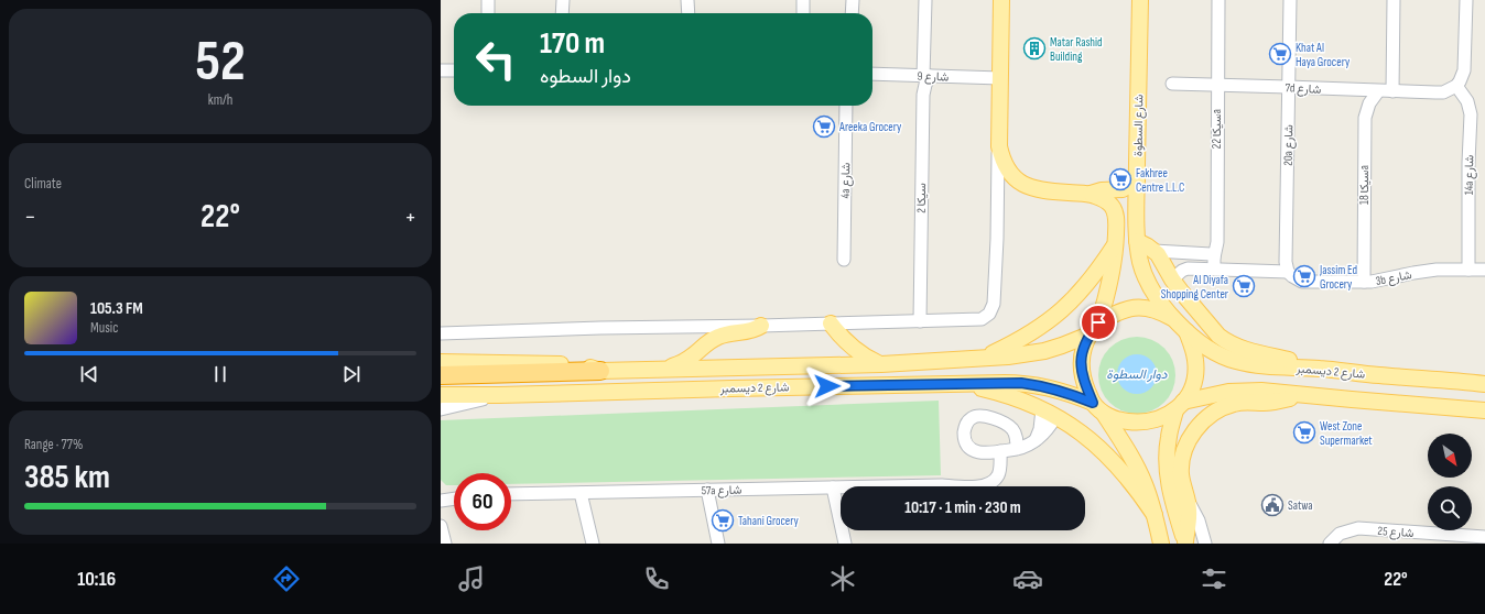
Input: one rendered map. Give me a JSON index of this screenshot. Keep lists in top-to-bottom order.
{
  "streets": {
    "main road": ["شارع السطوة", "شارع 2 ديسمبر"],
    "street": [
      "شارع 9",
      "7d شارع",
      "سيكا 22a",
      "20a شارع",
      "14a شارع",
      "4a شارع",
      "سيكا 18a",
      "سيكا 2",
      "3b شارع",
      "57a شارع",
      "شارع 25"
    ]
  },
  "crossings": [
    ["شارع 9", "سيكا 2"],
    ["7d شارع", "سيكا 22a"],
    ["7d شارع", "20a شارع"],
    ["7d شارع", "14a شارع"],
    ["7d شارع", "سيكا 18a"],
    ["شارع السطوة", "شارع 2 ديسمبر"],
    ["20a شارع", "3b شارع"],
    ["14a شارع", "3b شارع"],
    ["سيكا 18a", "3b شارع"]
  ],
  "water": ["دوار السطوة"],
  "places": {
    "building": ["Matar Rashid Building"],
    "supermarket": [
      "Khat Al Haya Grocery",
      "Areeka Grocery",
      "Fakhree Centre L.L.C",
      "Jassim Ed Grocery",
      "Al Diyafa Shopping Center",
      "West Zone Supermarket",
      "Tahani Grocery"
    ],
    "public building": ["Satwa"]
  },
  "north": "bottom right",
  "page": {
    "tile": [
      ["52", "km/h"],
      "Climate",
      ["Range · 77%", "385 km"]
    ],
    "turn": ["170 m", "دوار السطوه"],
    "heat": ["−", "22°", "+"],
    "song": ["105.3 FM", "Music"],
    "limit": "60",
    "trip": "10:17 · 1 min · 230 m",
    "tabs": ["10:16", "22°"]
  }
}
